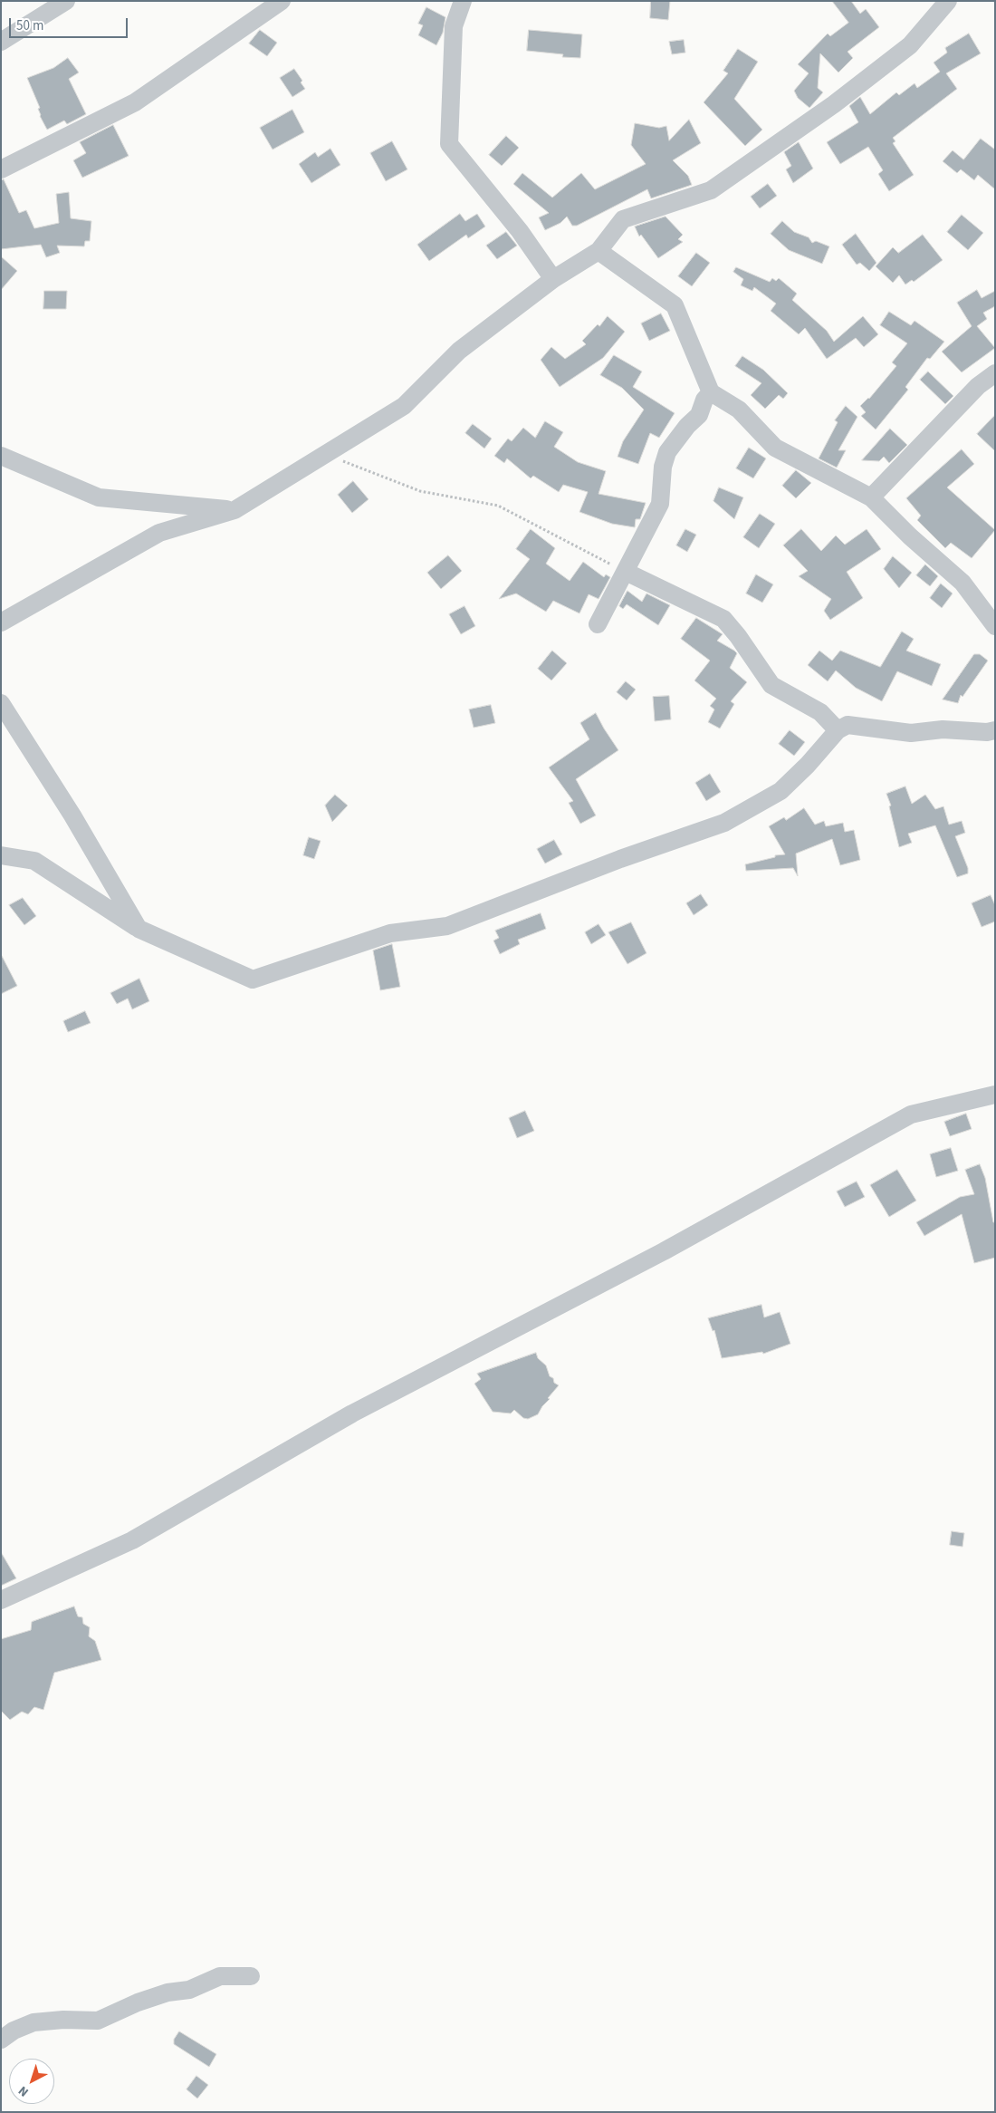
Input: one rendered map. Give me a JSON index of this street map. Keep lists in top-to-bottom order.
{
  "scale_bar": "50 m",
  "north": "bottom left"
}
